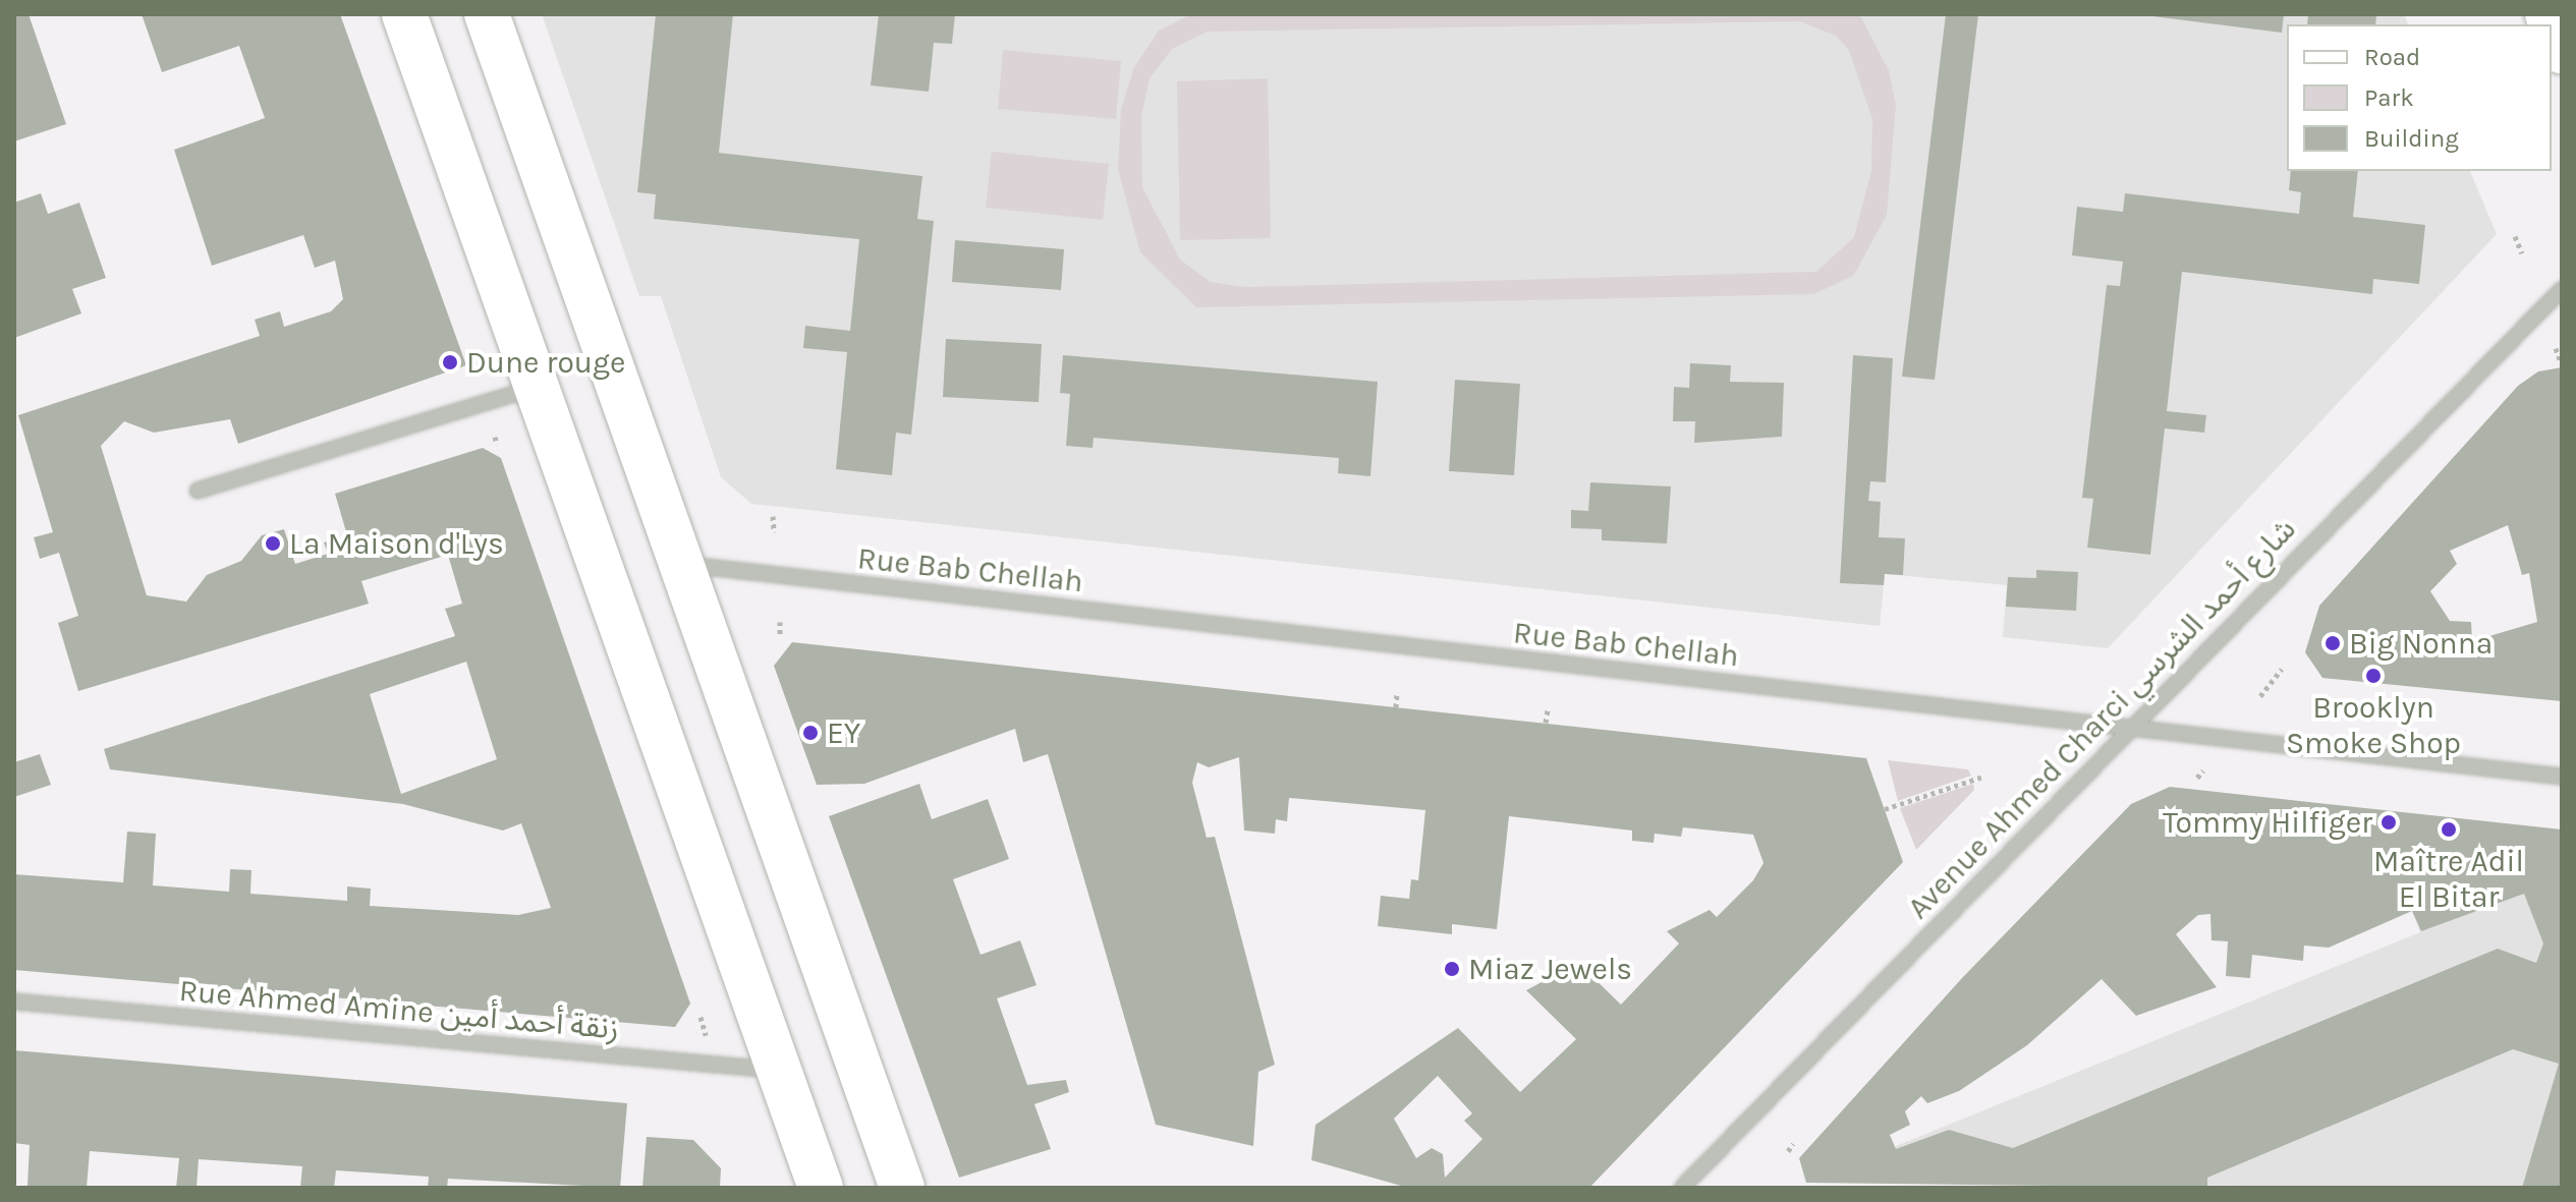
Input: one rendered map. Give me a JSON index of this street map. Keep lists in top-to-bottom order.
{
  "streets": {
    "street": ["Rue Bab Chellah", "Avenue Ahmed Charci شارع أحمد الشرسي", "Rue Ahmed Amine زنقة أحمد أمين"]
  },
  "crossings": [
    ["Rue Bab Chellah", "Avenue Ahmed Charci شارع أحمد الشرسي"]
  ],
  "places": [
    "Dune rouge",
    "La Maison d'Lys",
    "Big Nonna",
    "Brooklyn Smoke Shop",
    "EY",
    "Tommy Hilfiger",
    "Maître Adil El Bitar",
    "Miaz Jewels"
  ],
  "legend": ["Road", "Park", "Building"]
}
